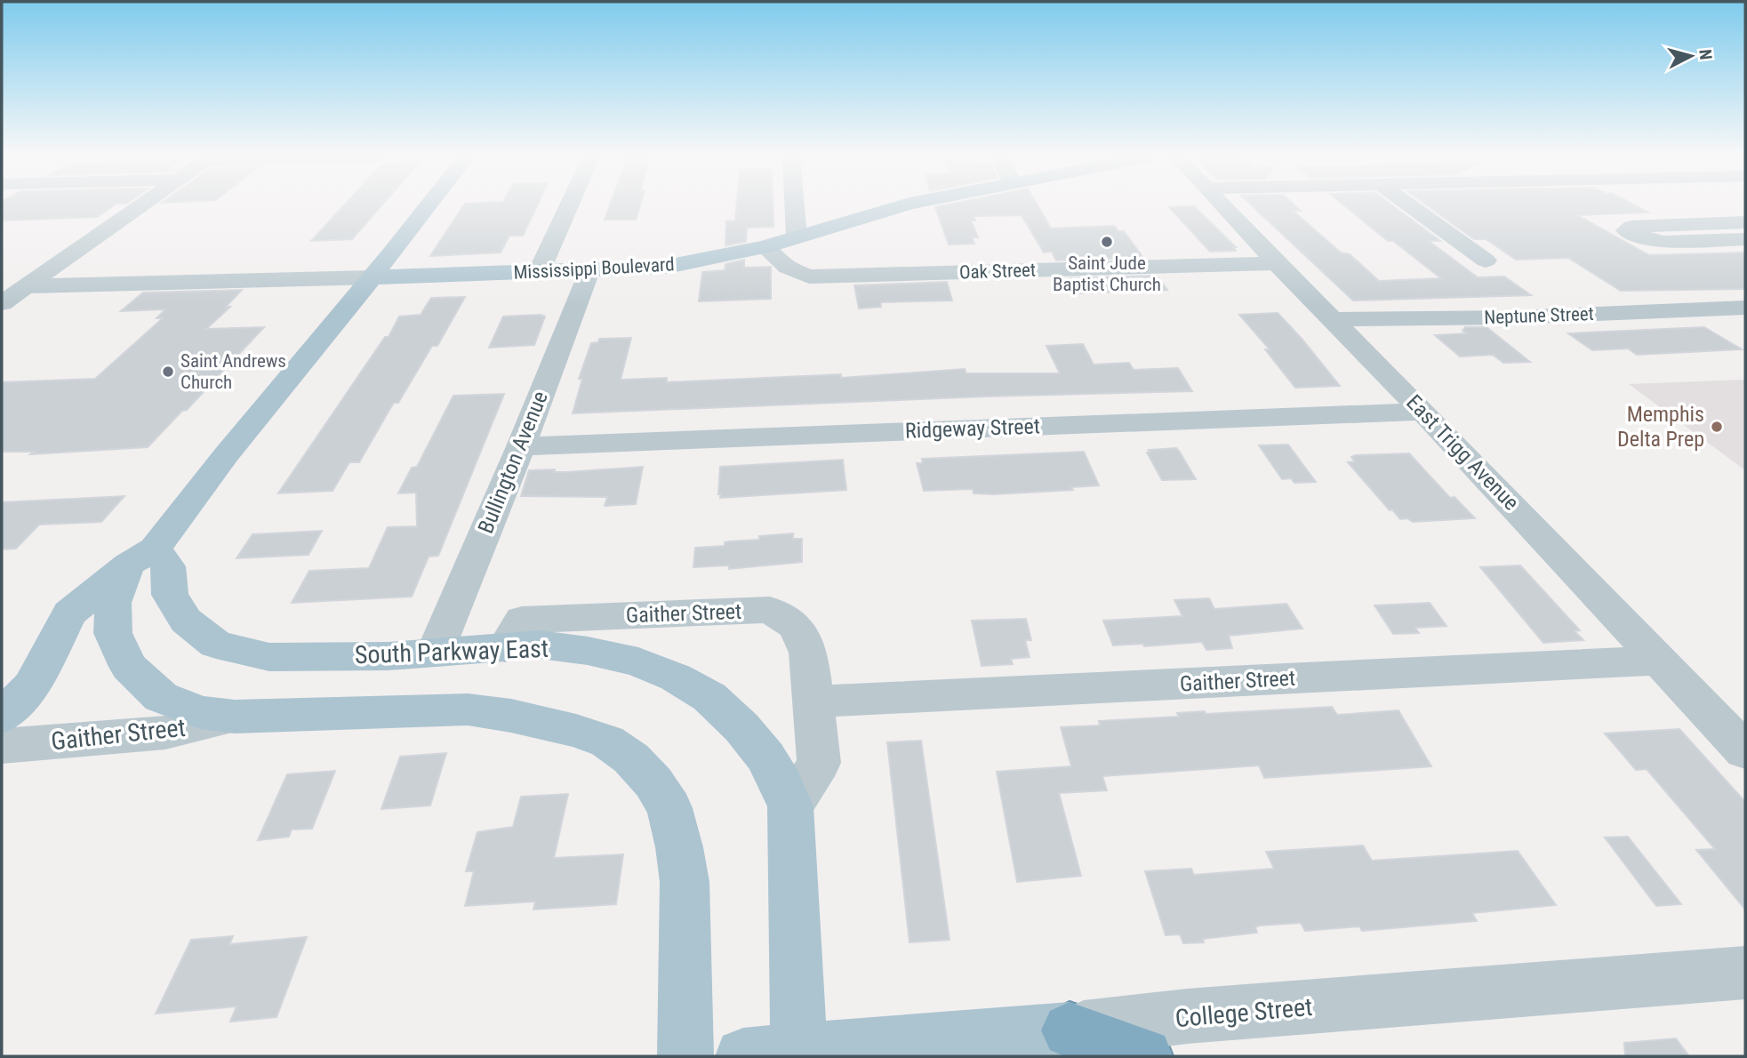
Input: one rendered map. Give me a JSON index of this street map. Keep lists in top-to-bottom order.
{
  "streets": {
    "main road": ["Mississippi Boulevard", "South Parkway East", "College Street"],
    "street": [
      "Oak Street",
      "Neptune Street",
      "Ridgeway Street",
      "East Trigg Avenue",
      "Bullington Avenue",
      "Gaither Street"
    ]
  },
  "crossings": [
    ["Mississippi Boulevard", "Oak Street"],
    ["Mississippi Boulevard", "Bullington Avenue"],
    ["Oak Street", "East Trigg Avenue"],
    ["Neptune Street", "East Trigg Avenue"],
    ["Ridgeway Street", "East Trigg Avenue"],
    ["Ridgeway Street", "Bullington Avenue"],
    ["East Trigg Avenue", "Gaither Street"],
    ["Bullington Avenue", "South Parkway East"],
    ["Gaither Street", "South Parkway East"],
    ["South Parkway East", "College Street"]
  ],
  "places": ["Saint Jude Baptist Church", "Saint Andrews Church", "Memphis Delta Prep"],
  "north": "right"
}
